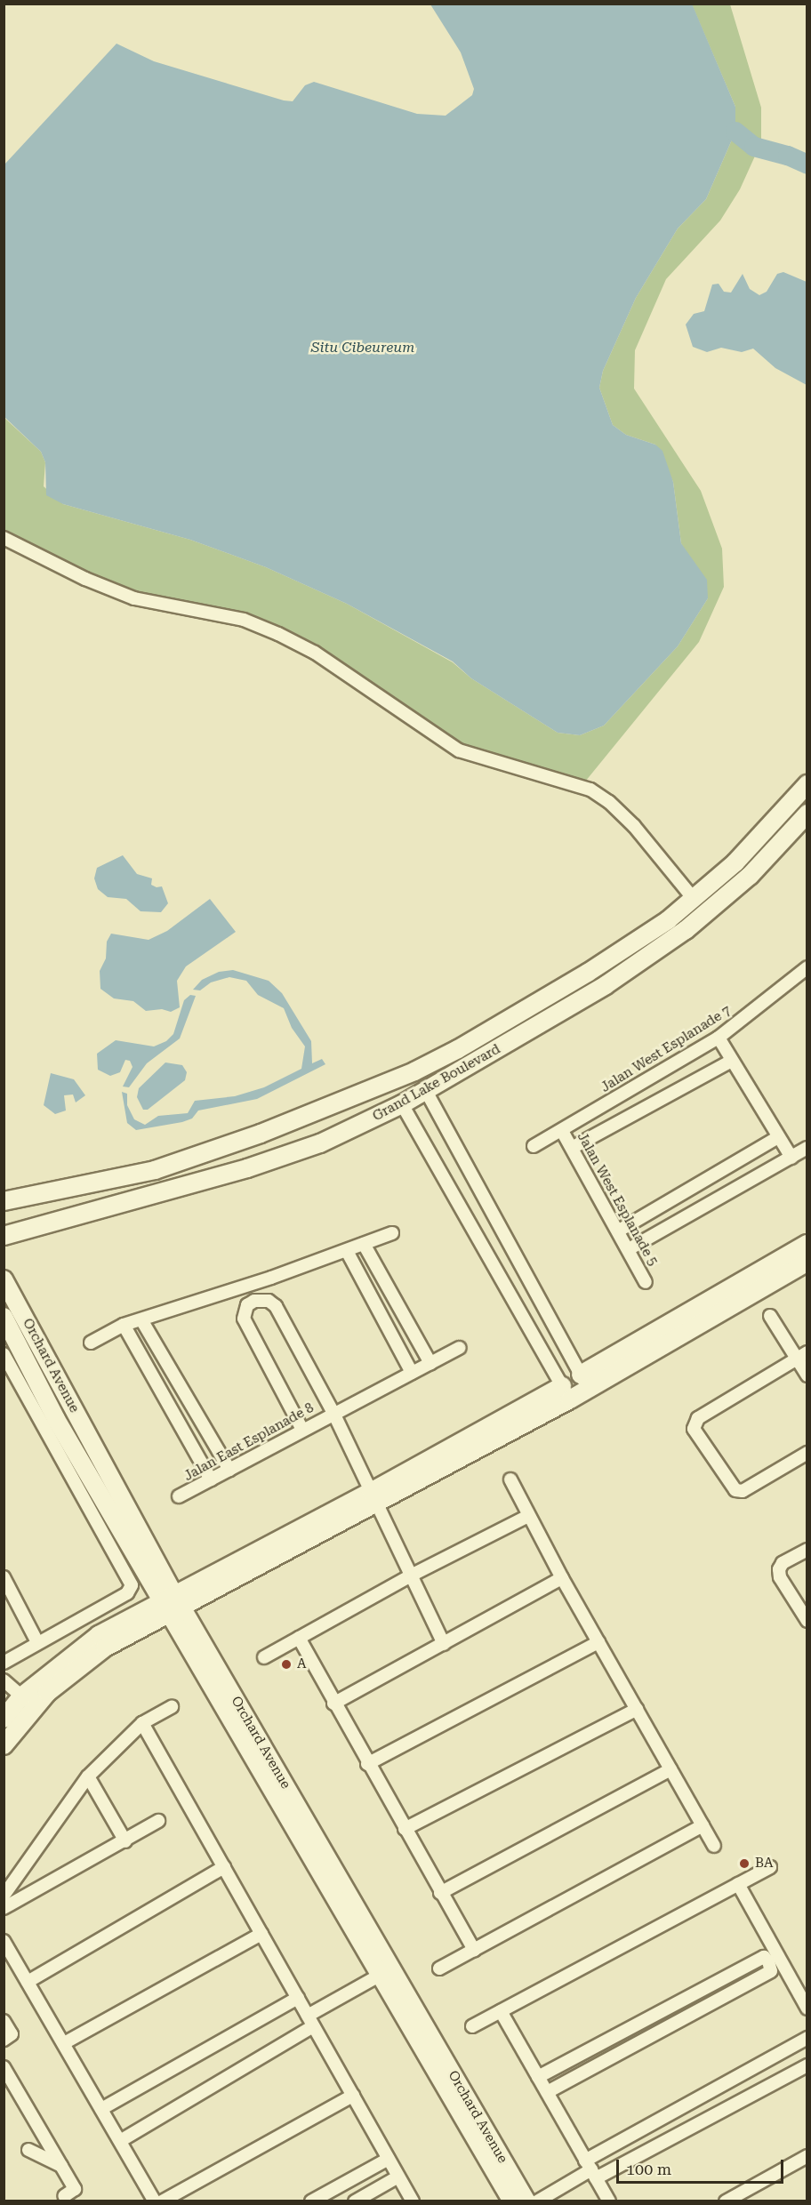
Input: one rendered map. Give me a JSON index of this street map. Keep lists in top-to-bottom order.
{
  "streets": {
    "street": [
      "Jalan West Esplanade 7",
      "Grand Lake Boulevard",
      "Jalan West Esplanade 5",
      "Orchard Avenue",
      "Jalan East Esplanade 8"
    ]
  },
  "crossings": [
    ["Jalan West Esplanade 7", "Jalan West Esplanade 5"]
  ],
  "water": ["Situ Cibeureum"],
  "places": ["A", "BA"],
  "scale_bar": "100 m"
}
